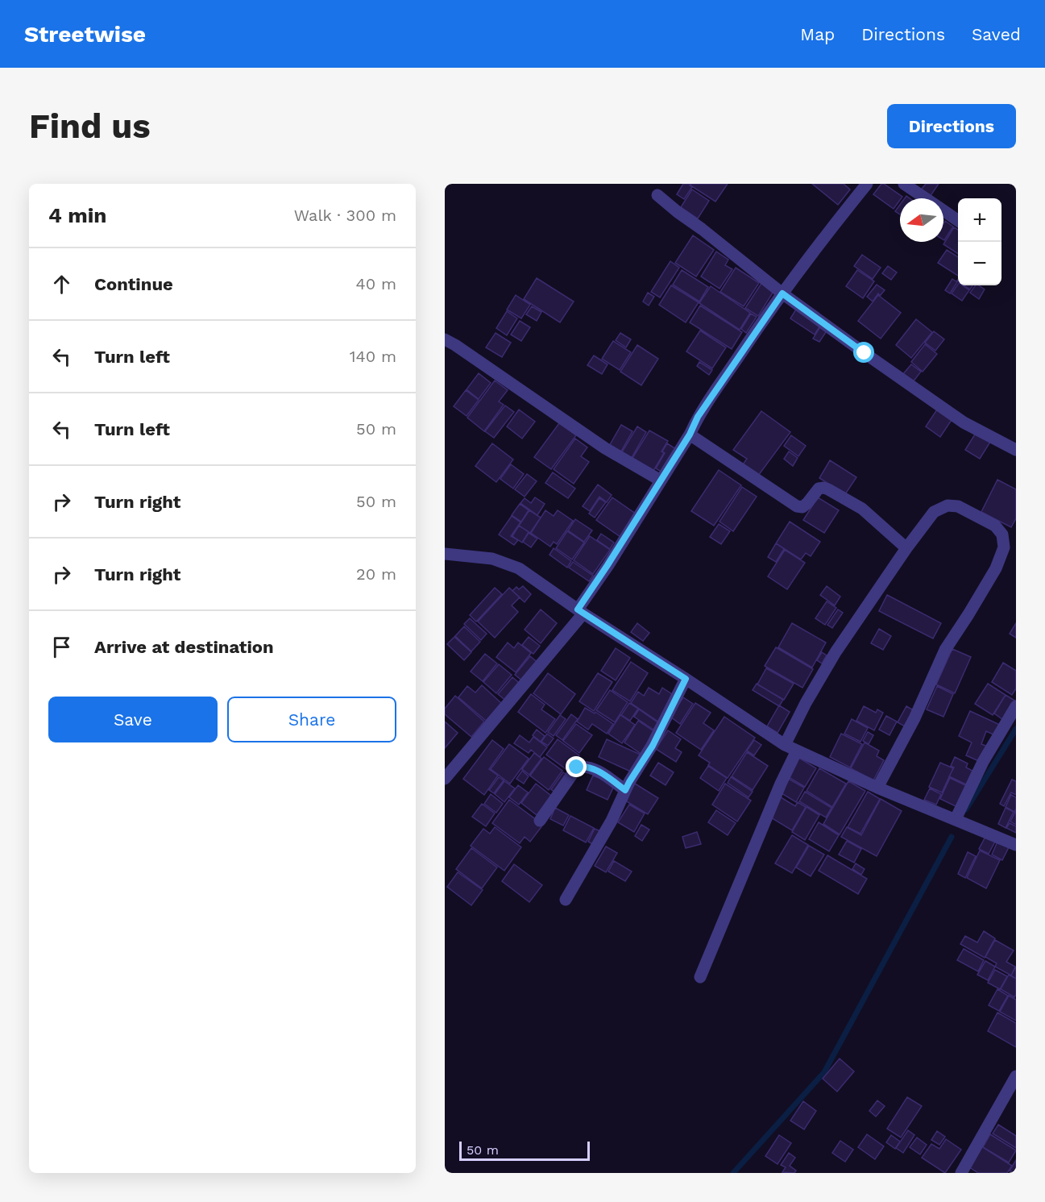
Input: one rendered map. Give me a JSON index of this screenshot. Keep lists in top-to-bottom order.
{
  "scale_bar": "50 m",
  "north": "left",
  "page": {
    "header": "Streetwise",
    "nav": ["Map", "Directions", "Saved"],
    "buttons": [
      "Directions",
      ["Save", "Share"]
    ],
    "title": "Find us",
    "heading": ["4 min", "Walk · 300 m"],
    "map_buttons": ["+", "−"],
    "list": [
      ["Continue", "40 m"],
      ["Turn left", "140 m"],
      ["Turn left", "50 m"],
      ["Turn right", "50 m"],
      ["Turn right", "20 m"],
      "Arrive at destination"
    ],
    "scale": "50 m"
  }
}
